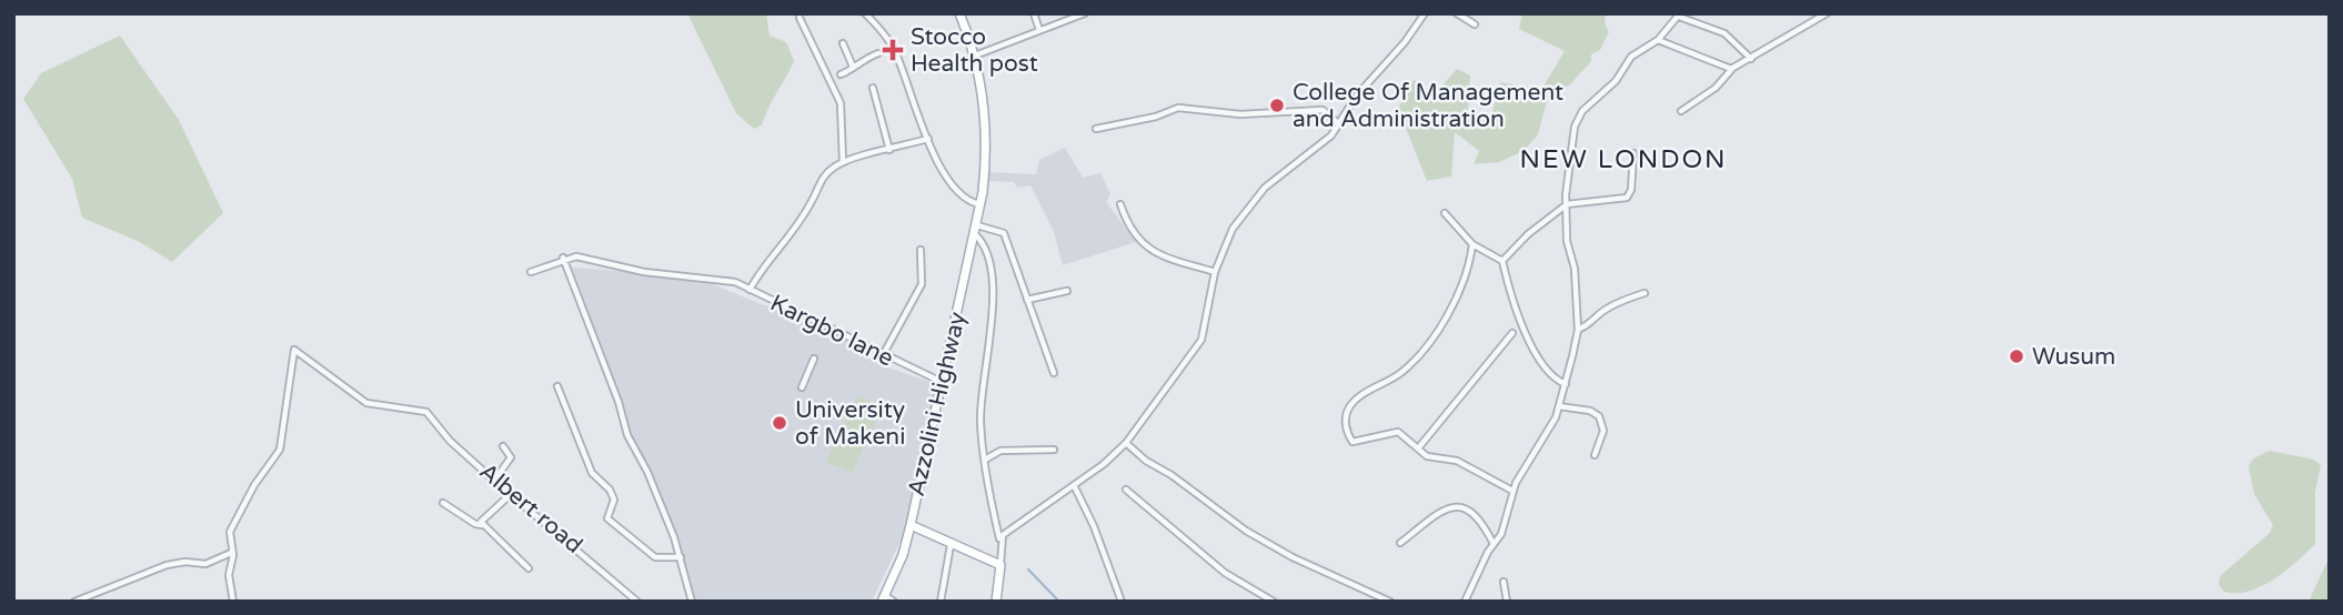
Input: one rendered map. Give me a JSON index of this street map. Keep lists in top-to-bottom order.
{
  "streets": {
    "main road": ["Azzolini Highway"],
    "street": ["Kargbo lane", "Albert road"]
  },
  "crossings": [
    ["Kargbo lane", "Azzolini Highway"]
  ],
  "districts": ["NEW LONDON"],
  "places": {
    "health": ["Stocco Health post"],
    "other": ["College Of Management and Administration", "Wusum", "University of Makeni"]
  }
}
